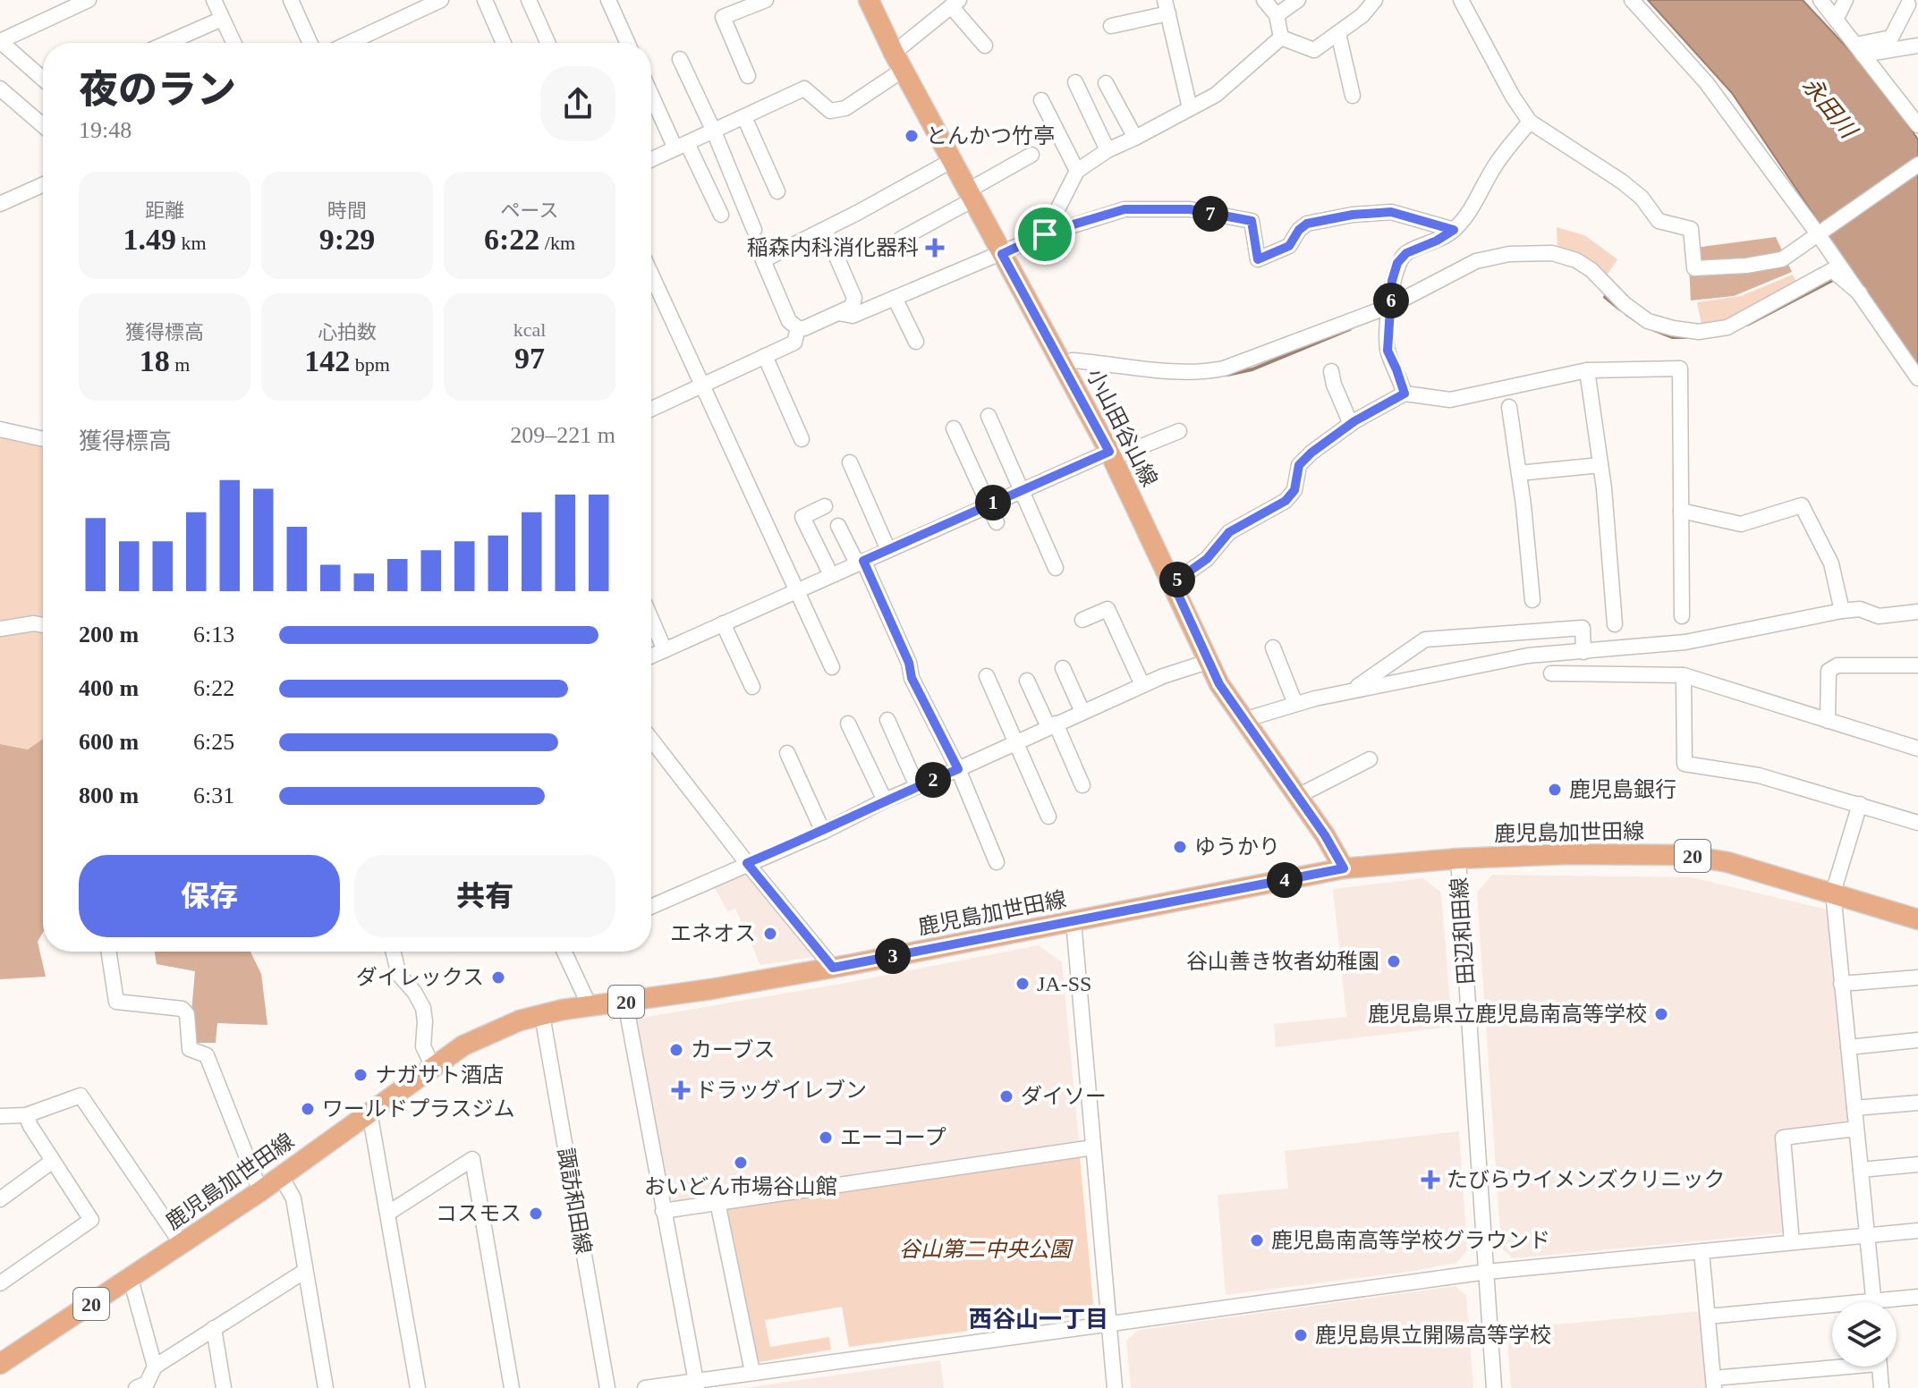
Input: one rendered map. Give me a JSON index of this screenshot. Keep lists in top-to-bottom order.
{
  "streets": {
    "main road": ["小山田谷山線", "鹿児島加世田線", "20"],
    "street": ["田辺和田線", "諏訪和田線"]
  },
  "crossings": [
    ["小山田谷山線", "鹿児島加世田線"],
    ["鹿児島加世田線", "田辺和田線"],
    ["鹿児島加世田線", "諏訪和田線"]
  ],
  "districts": ["西谷山一丁目"],
  "water": ["永田川"],
  "parks": ["谷山第二中央公園"],
  "places": {
    "other": [
      "とんかつ竹亭",
      "鹿児島銀行",
      "ゆうかり",
      "エネオス",
      "谷山善き牧者幼稚園",
      "ダイレックス",
      "JA-SS",
      "鹿児島県立鹿児島南高等学校",
      "カーブス",
      "ナガサト酒店",
      "ダイソー",
      "ワールドプラスジム",
      "エーコープ",
      "おいどん市場谷山館",
      "コスモス",
      "鹿児島南高等学校グラウンド",
      "鹿児島県立開陽高等学校"
    ],
    "health": ["稲森内科消化器科", "ドラッグイレブン", "たびらウイメンズクリニック"]
  },
  "page": {
    "heading": ["夜のラン", "19:48"],
    "stats": [
      ["距離", "1.49 km"],
      ["時間", "9:29"],
      ["ペース", "6:22 /km"],
      ["獲得標高", "18 m"],
      ["心拍数", "142 bpm"],
      ["kcal", "97"]
    ],
    "pins": [
      "7",
      "6",
      "1",
      "5",
      "2",
      "4",
      "3"
    ],
    "chart": ["獲得標高", "209–221 m"],
    "list": [
      {
        "name": "200 m",
        "note": "6:13"
      },
      {
        "name": "400 m",
        "note": "6:22"
      },
      {
        "name": "600 m",
        "note": "6:25"
      },
      {
        "name": "800 m",
        "note": "6:31"
      }
    ],
    "buttons": ["保存", "共有"]
  }
}
